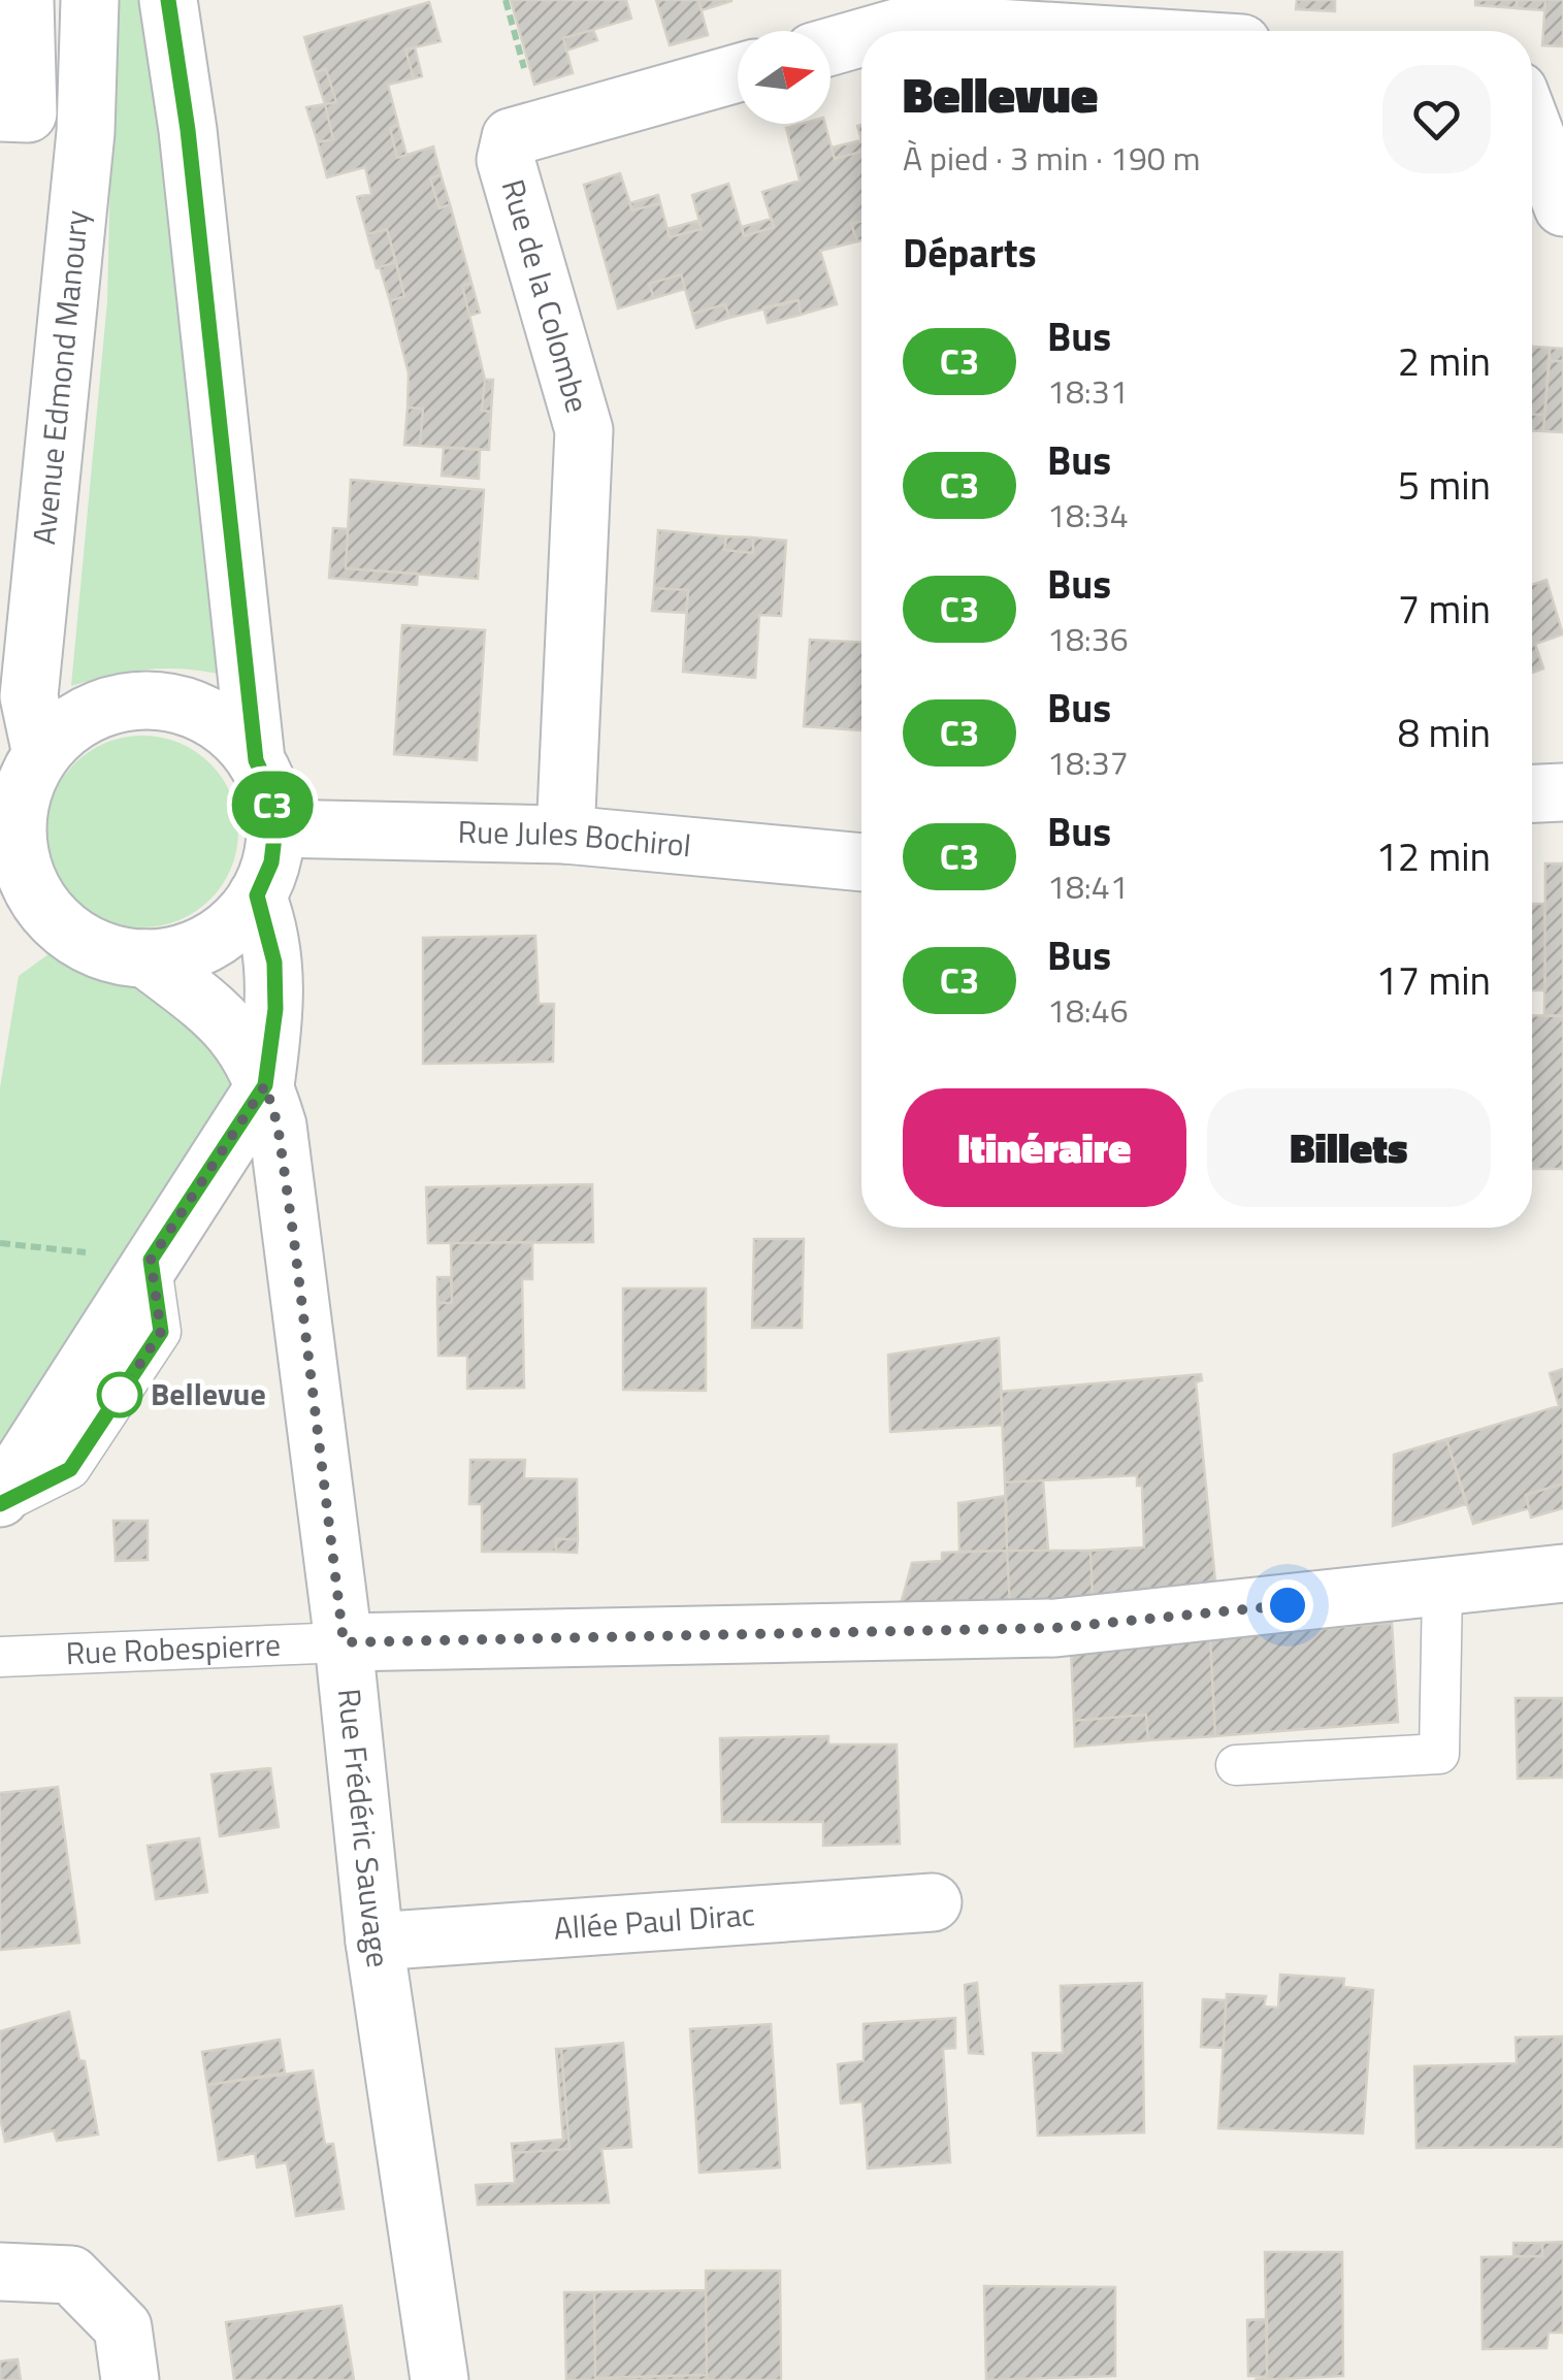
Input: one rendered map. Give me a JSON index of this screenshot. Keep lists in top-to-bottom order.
{
  "streets": {
    "street": [
      "Rue de la Colombe",
      "Avenue Edmond Manoury",
      "Rue Jules Bochirol",
      "Rue Frédéric Sauvage",
      "Allée Paul Dirac"
    ],
    "lane": ["Rue Robespierre"]
  },
  "crossings": [
    ["Rue de la Colombe", "Rue Jules Bochirol"],
    ["Avenue Edmond Manoury", "Rue Jules Bochirol"],
    ["Avenue Edmond Manoury", "Rue Frédéric Sauvage"],
    ["Rue Jules Bochirol", "Rue Frédéric Sauvage"],
    ["Rue Robespierre", "Rue Frédéric Sauvage"],
    ["Rue Frédéric Sauvage", "Allée Paul Dirac"]
  ],
  "places": ["Bellevue"],
  "lines": ["bus line C3"],
  "north": "right",
  "page": {
    "on_map": "C3",
    "heading": [
      ["Bellevue", "À pied · 3 min · 190 m"],
      "Départs"
    ],
    "list": [
      {
        "mark": "C3",
        "name": "Bus",
        "note": "18:31",
        "value": "2 min"
      },
      {
        "mark": "C3",
        "name": "Bus",
        "note": "18:34",
        "value": "5 min"
      },
      {
        "mark": "C3",
        "name": "Bus",
        "note": "18:36",
        "value": "7 min"
      },
      {
        "mark": "C3",
        "name": "Bus",
        "note": "18:37",
        "value": "8 min"
      },
      {
        "mark": "C3",
        "name": "Bus",
        "note": "18:41",
        "value": "12 min"
      },
      {
        "mark": "C3",
        "name": "Bus",
        "note": "18:46",
        "value": "17 min"
      }
    ],
    "buttons": ["Itinéraire", "Billets"]
  }
}
